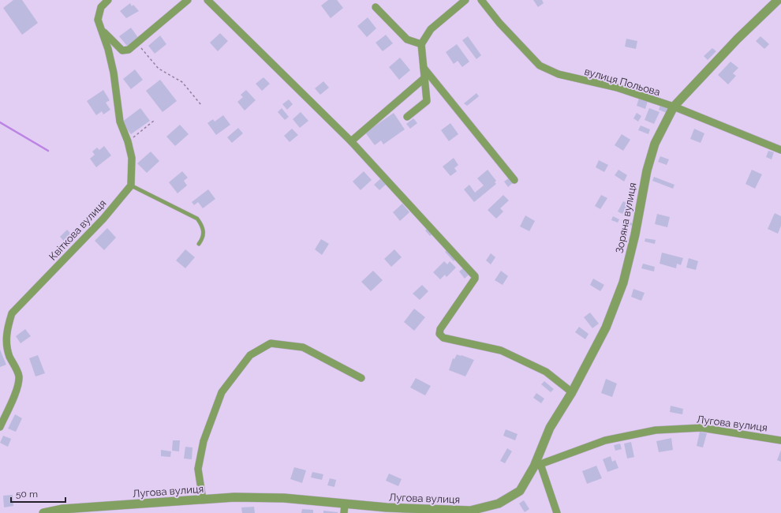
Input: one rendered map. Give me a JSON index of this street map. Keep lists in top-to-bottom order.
{
  "streets": {
    "street": [
      "вулиця Польова",
      "Зоряна вулиця",
      "Квіткова вулиця",
      "Лугова вулиця"
    ]
  },
  "crossings": [
    ["вулиця Польова", "Зоряна вулиця"],
    ["Зоряна вулиця", "Лугова вулиця"]
  ],
  "scale_bar": "50 m"
}
